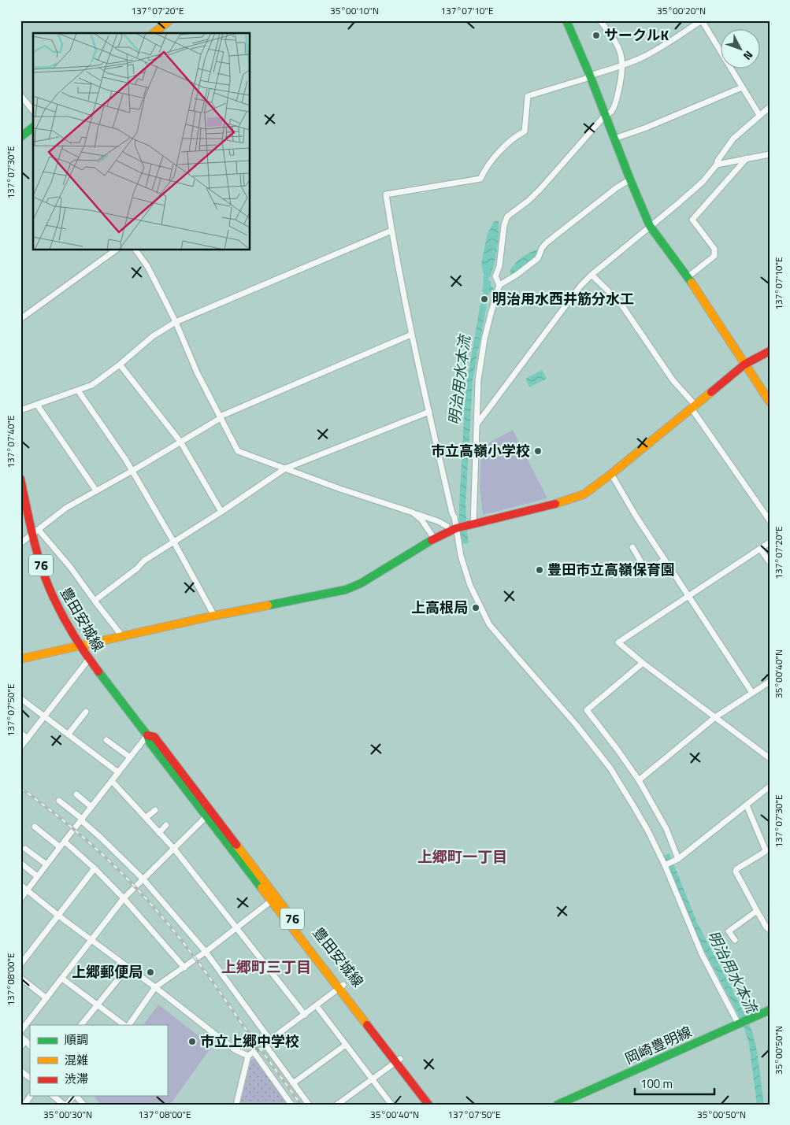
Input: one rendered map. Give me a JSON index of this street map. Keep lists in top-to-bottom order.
{
  "streets": {
    "street": ["76", "豊田安城線", "岡崎豊明線"]
  },
  "districts": ["上郷町一丁目", "上郷町三丁目"],
  "water": ["明治用水本流"],
  "places": [
    "サークルK",
    "明治用水西井筋分水工",
    "市立高嶺小学校",
    "豊田市立高嶺保育園",
    "上高根局",
    "上郷郵便局",
    "市立上郷中学校"
  ],
  "legend": ["順調", "混雑", "渋滞"],
  "scale_bar": "100 m",
  "north": "bottom right",
  "coordinates": [
    "137°07'20\"E",
    "35°00'10\"N",
    "137°07'10\"E",
    "35°00'20\"N",
    "137°07'30\"E",
    "137°07'40\"E",
    "35°00'40\"N",
    "137°07'50\"E",
    "137°08'00\"E",
    "35°00'50\"N",
    "35°00'30\"N"
  ]
}
